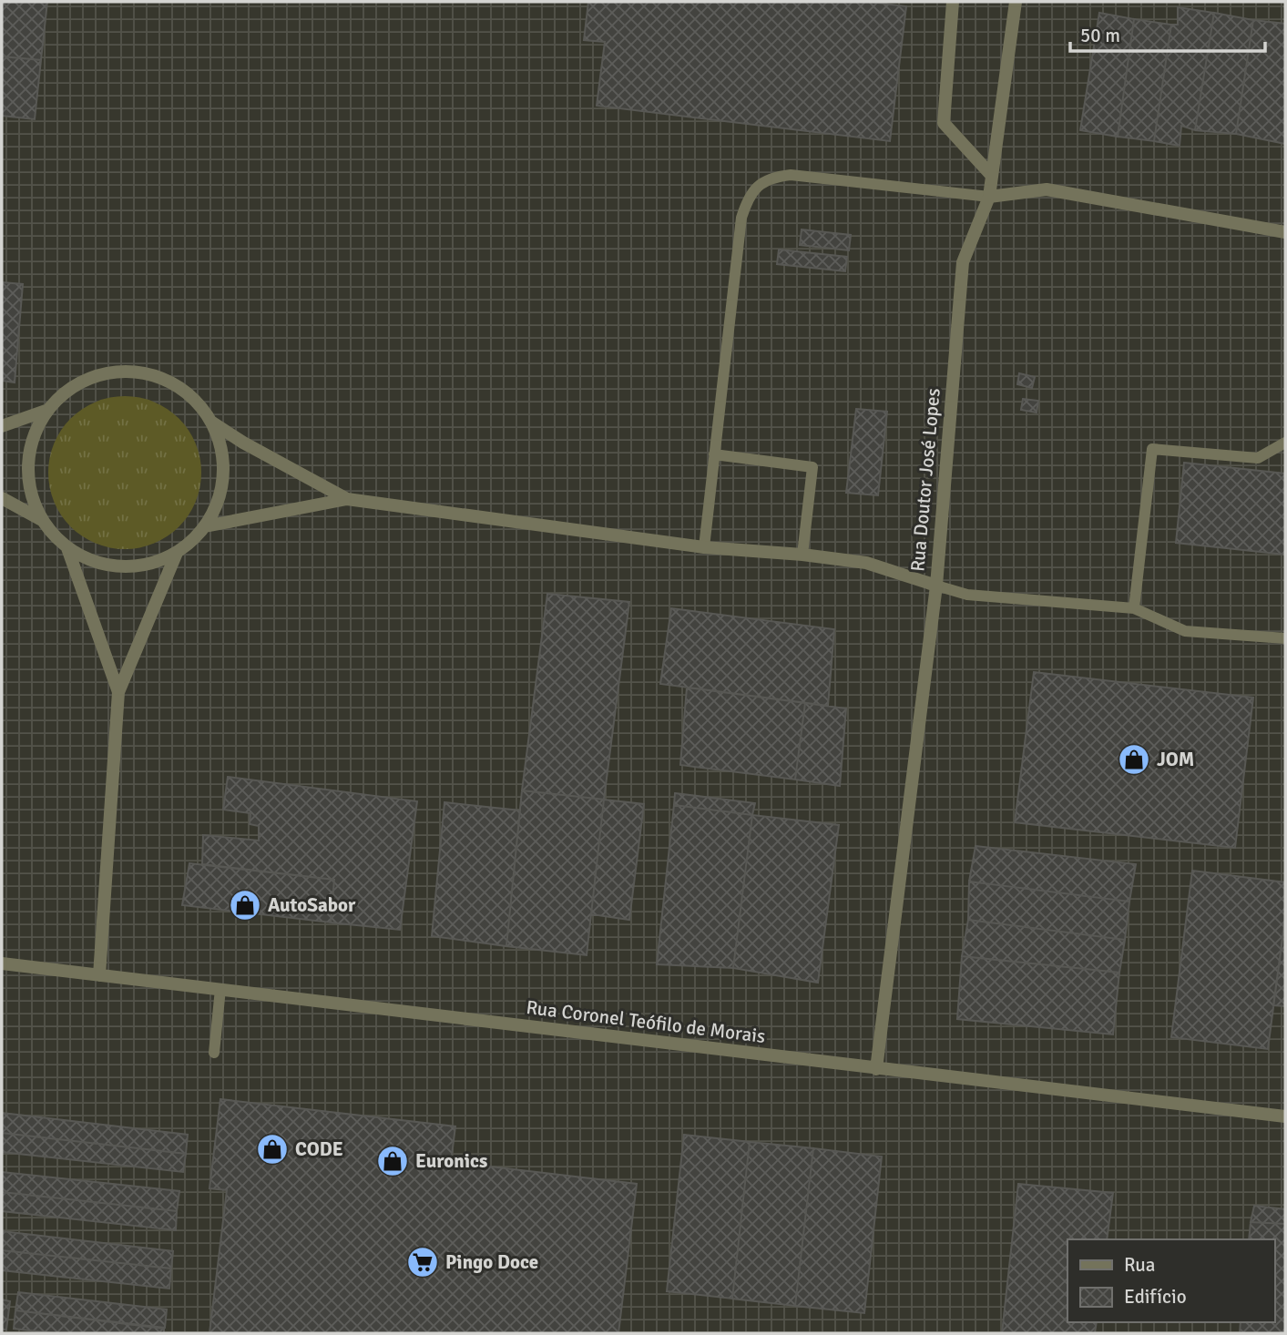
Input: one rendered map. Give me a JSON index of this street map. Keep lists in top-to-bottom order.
{
  "streets": {
    "street": ["Rua Doutor José Lopes", "Rua Coronel Teófilo de Morais"]
  },
  "crossings": [
    ["Rua Doutor José Lopes", "Rua Coronel Teófilo de Morais"]
  ],
  "places": {
    "shop": [
      "JOM",
      "AutoSabor",
      "CODE",
      "Euronics"
    ],
    "supermarket": ["Pingo Doce"]
  },
  "legend": ["Rua", "Edifício"],
  "scale_bar": "50 m"
}
